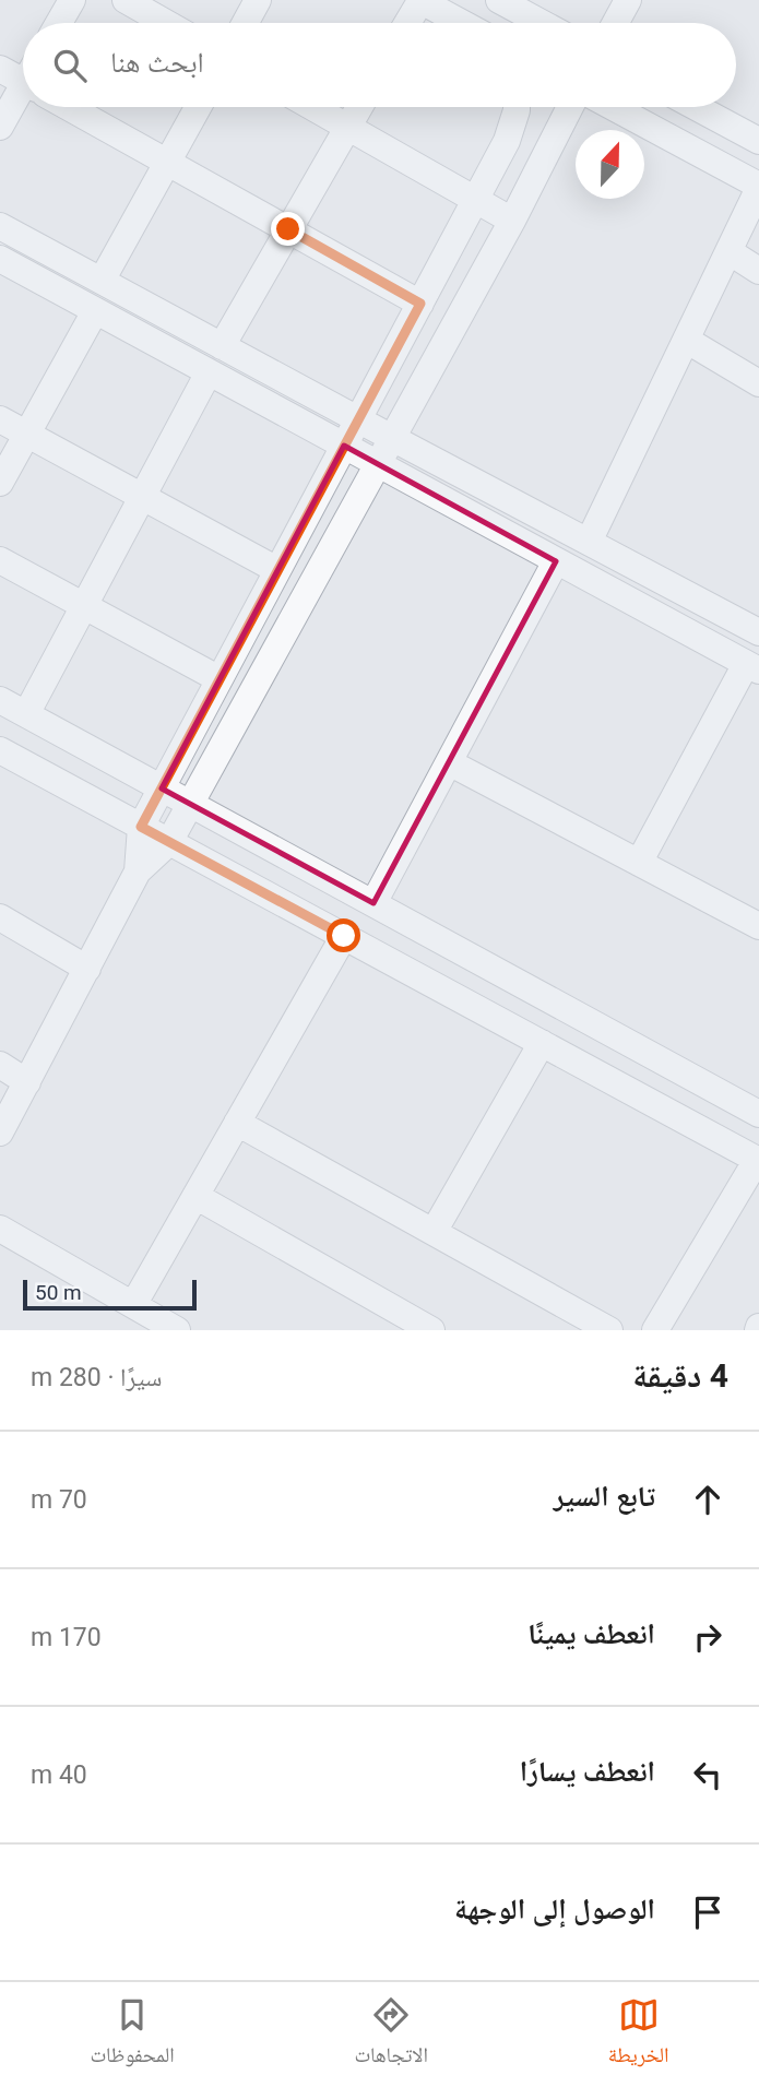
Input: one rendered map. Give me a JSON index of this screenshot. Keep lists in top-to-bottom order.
{
  "scale_bar": "50 m",
  "north": "top",
  "page": {
    "search": "ابحث هنا",
    "scale": "50 m",
    "heading": ["4 دقيقة", "سيرًا · 280 m"],
    "list": [
      ["تابع السير", "70 m"],
      ["انعطف يمينًا", "170 m"],
      ["انعطف يسارًا", "40 m"],
      "الوصول إلى الوجهة"
    ],
    "nav": ["الخريطة", "الاتجاهات", "المحفوظات"]
  }
}
